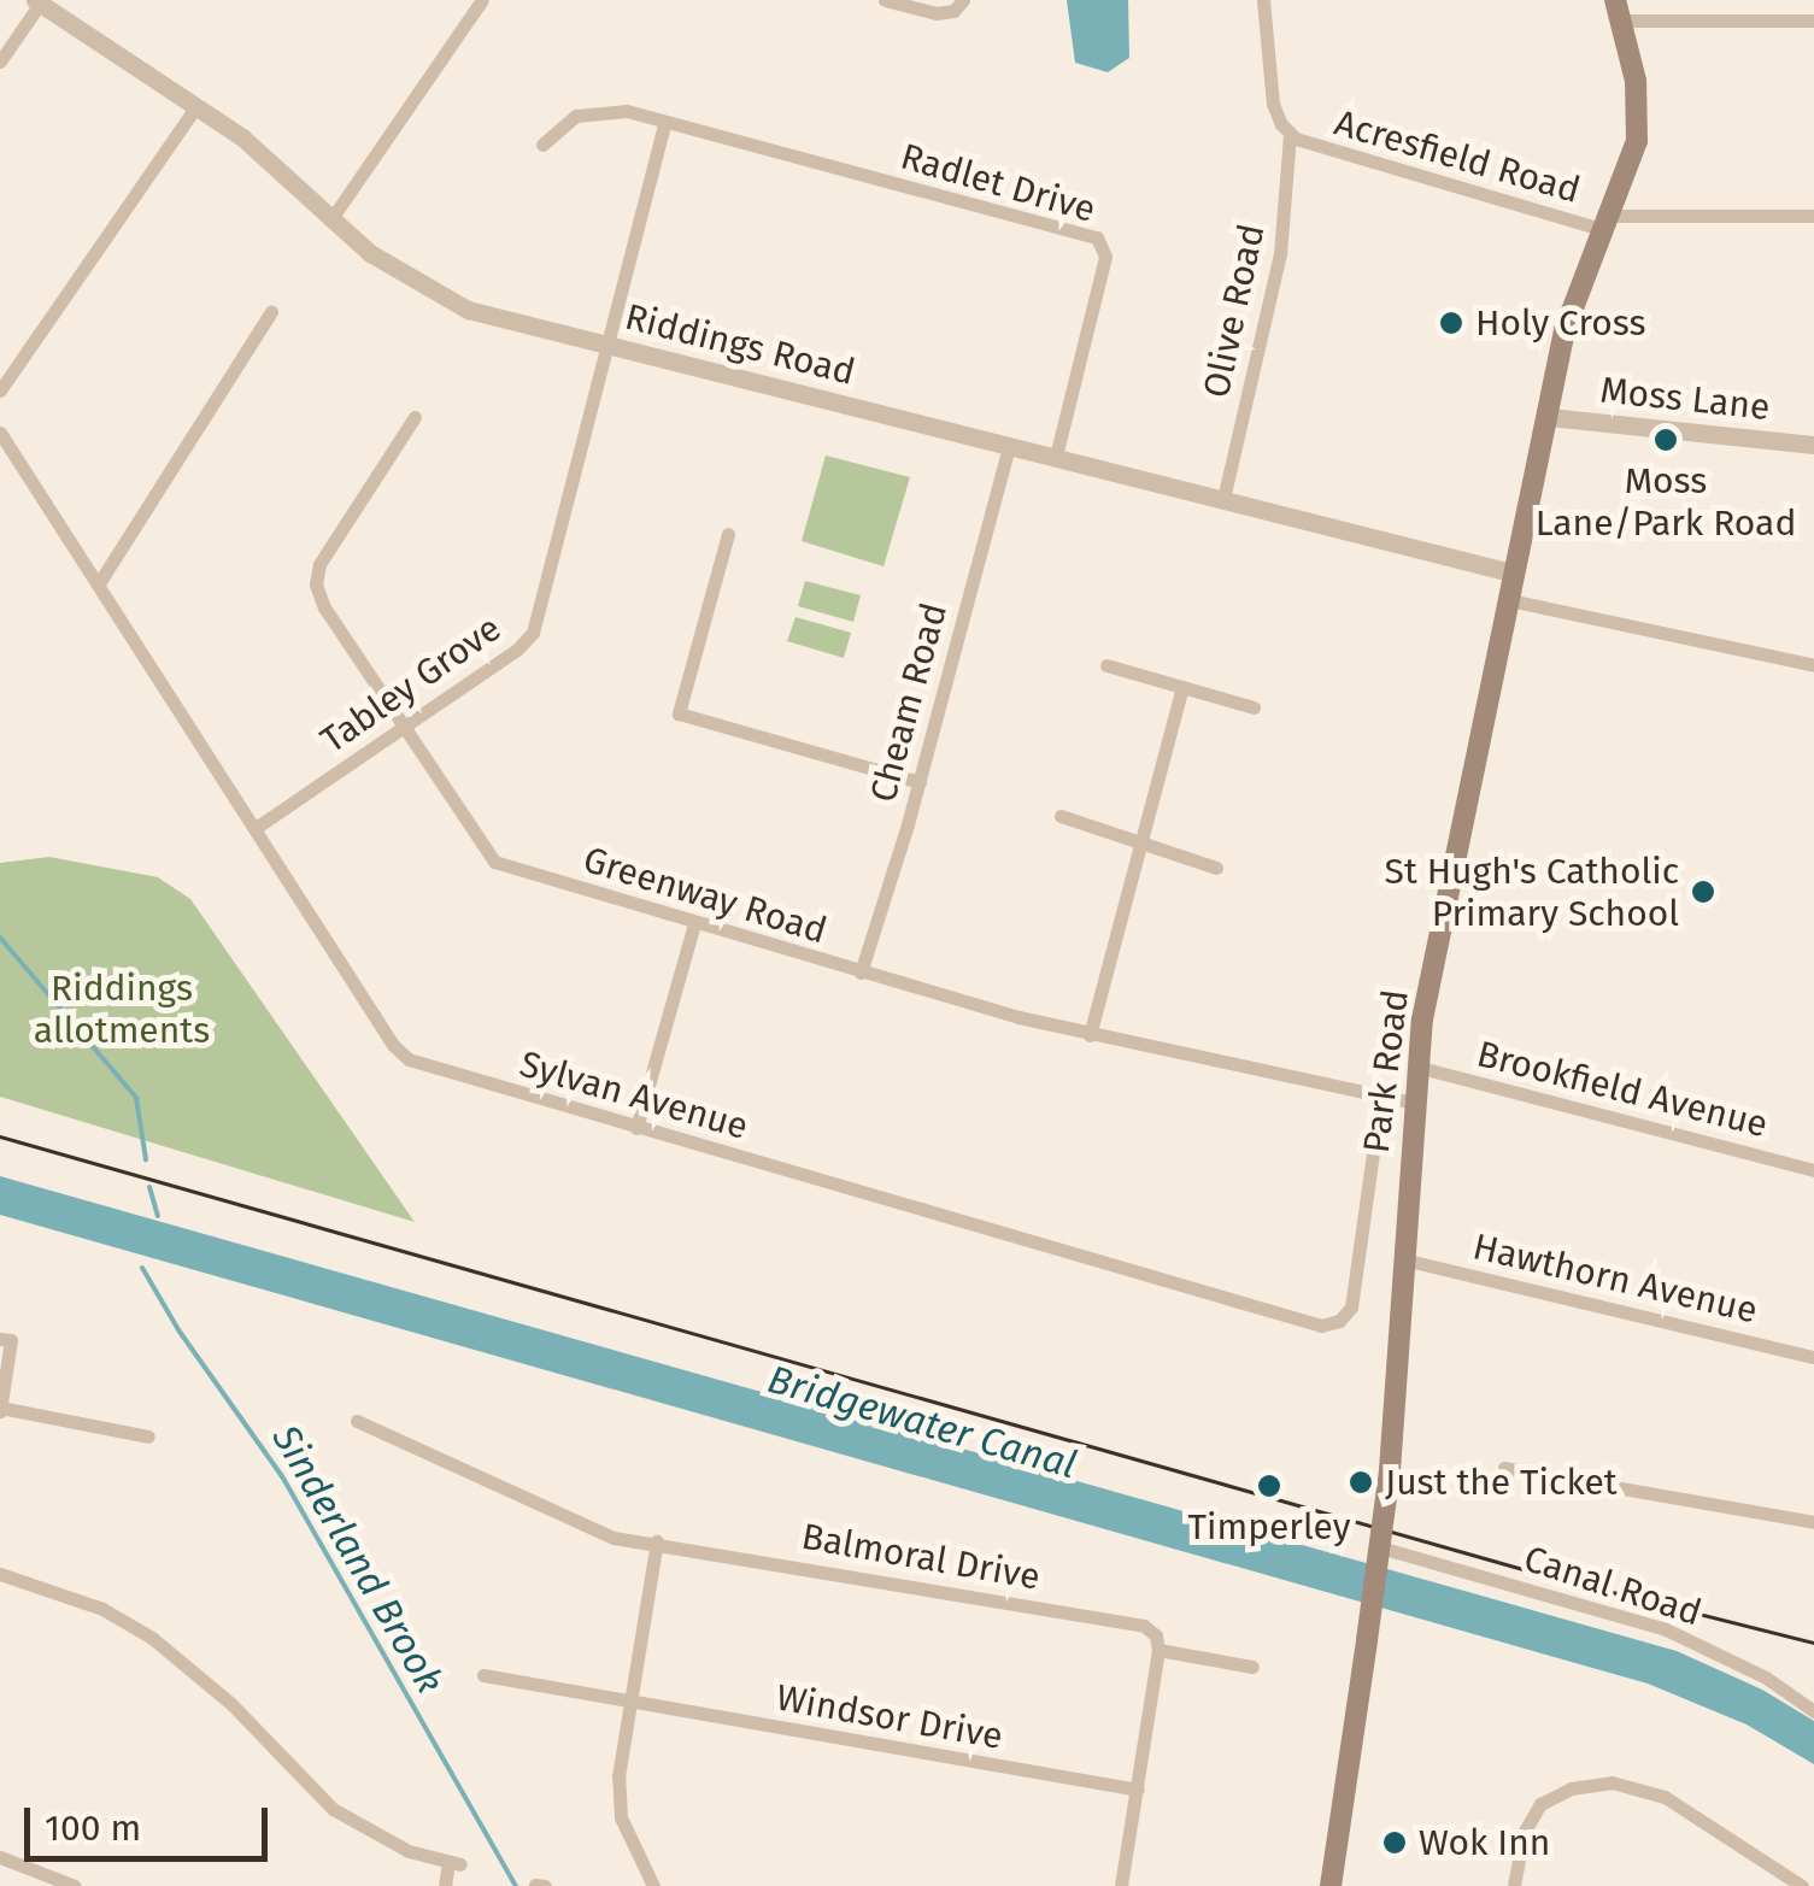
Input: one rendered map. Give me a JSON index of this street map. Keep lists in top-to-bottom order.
{
  "streets": {
    "main road": ["Park Road"],
    "street": [
      "Acresfield Road",
      "Radlet Drive",
      "Olive Road",
      "Riddings Road",
      "Moss Lane",
      "Tabley Grove",
      "Cheam Road",
      "Greenway Road",
      "Brookfield Avenue",
      "Sylvan Avenue",
      "Hawthorn Avenue",
      "Balmoral Drive",
      "Canal Road",
      "Windsor Drive"
    ]
  },
  "crossings": [
    ["Acresfield Road", "Olive Road"],
    ["Acresfield Road", "Park Road"],
    ["Radlet Drive", "Riddings Road"],
    ["Radlet Drive", "Tabley Grove"],
    ["Olive Road", "Riddings Road"],
    ["Riddings Road", "Tabley Grove"],
    ["Riddings Road", "Cheam Road"],
    ["Riddings Road", "Park Road"],
    ["Moss Lane", "Park Road"],
    ["Tabley Grove", "Greenway Road"],
    ["Tabley Grove", "Sylvan Avenue"],
    ["Cheam Road", "Greenway Road"],
    ["Greenway Road", "Park Road"],
    ["Greenway Road", "Sylvan Avenue"],
    ["Park Road", "Brookfield Avenue"],
    ["Park Road", "Hawthorn Avenue"],
    ["Park Road", "Canal Road"]
  ],
  "water": ["Bridgewater Canal", "Sinderland Brook"],
  "parks": ["Riddings allotments"],
  "places": [
    "Holy Cross",
    "Moss Lane/Park Road",
    "St Hugh's Catholic Primary School",
    "Just the Ticket",
    "Timperley",
    "Wok Inn"
  ],
  "scale_bar": "100 m"
}
